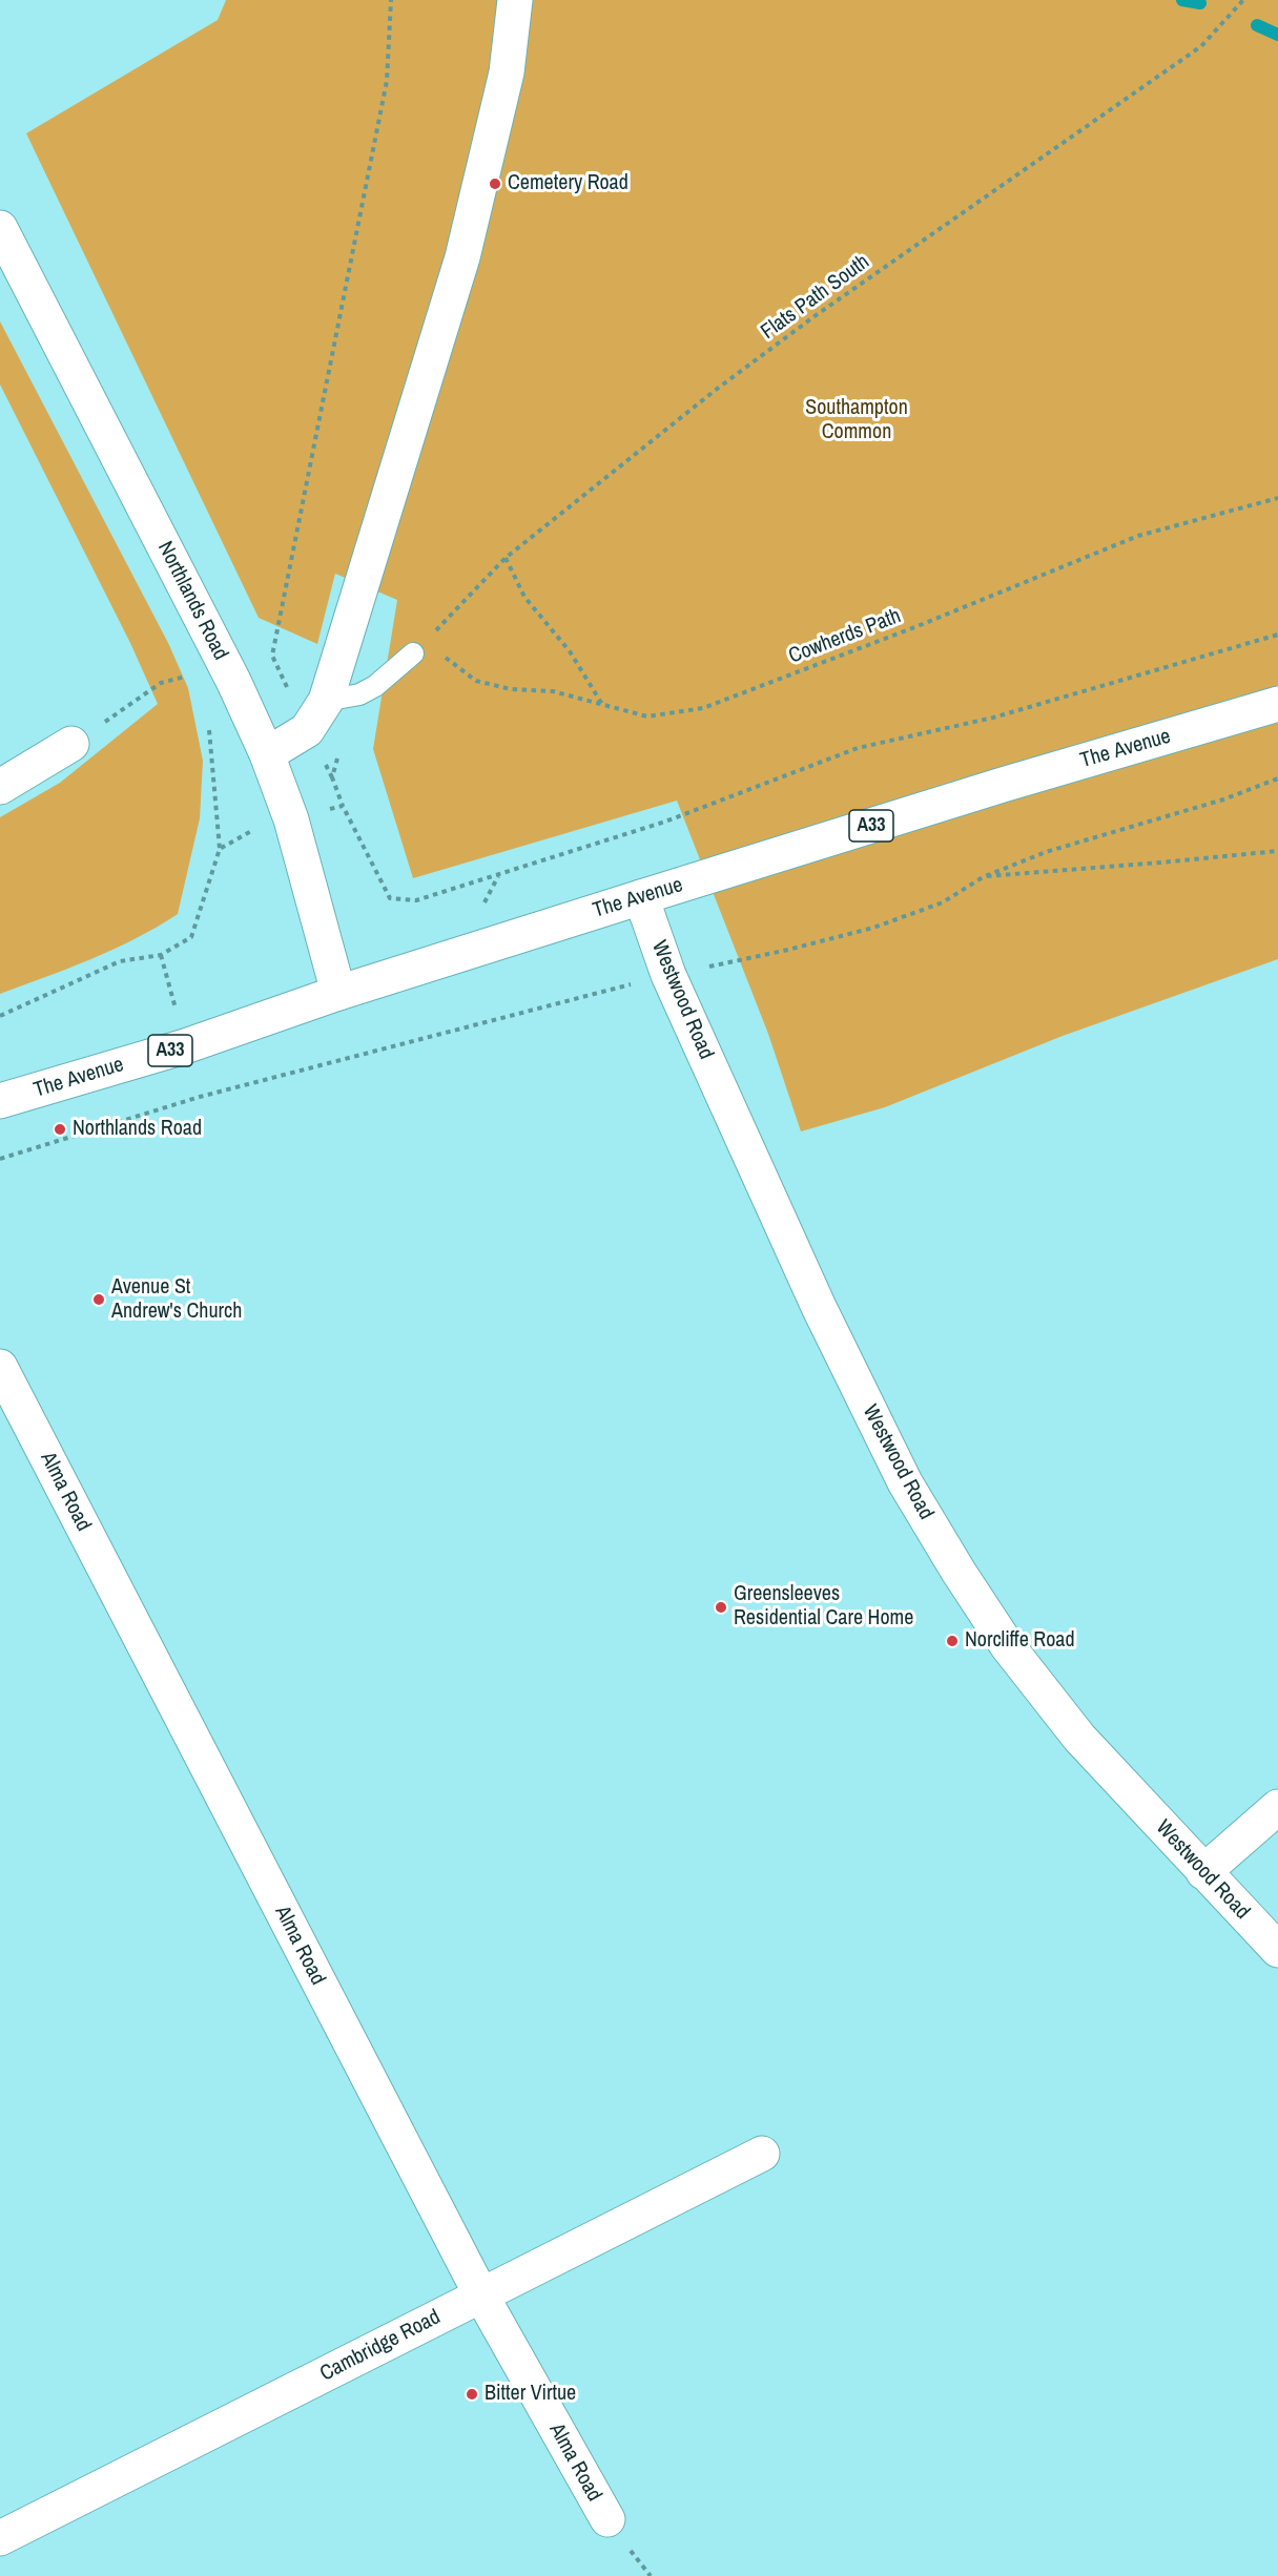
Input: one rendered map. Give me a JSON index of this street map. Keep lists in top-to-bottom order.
{
  "streets": {
    "street": [
      "Northlands Road",
      "The Avenue",
      "A33",
      "Westwood Road",
      "Alma Road",
      "Cambridge Road"
    ],
    "path": ["Flats Path South", "Cowherds Path"]
  },
  "crossings": [
    ["Northlands Road", "The Avenue"],
    ["The Avenue", "Westwood Road"],
    ["Alma Road", "Cambridge Road"]
  ],
  "parks": ["Southampton Common"],
  "places": [
    "Cemetery Road",
    "Northlands Road",
    "Avenue St Andrew's Church",
    "Greensleeves Residential Care Home",
    "Norcliffe Road",
    "Bitter Virtue"
  ]
}
